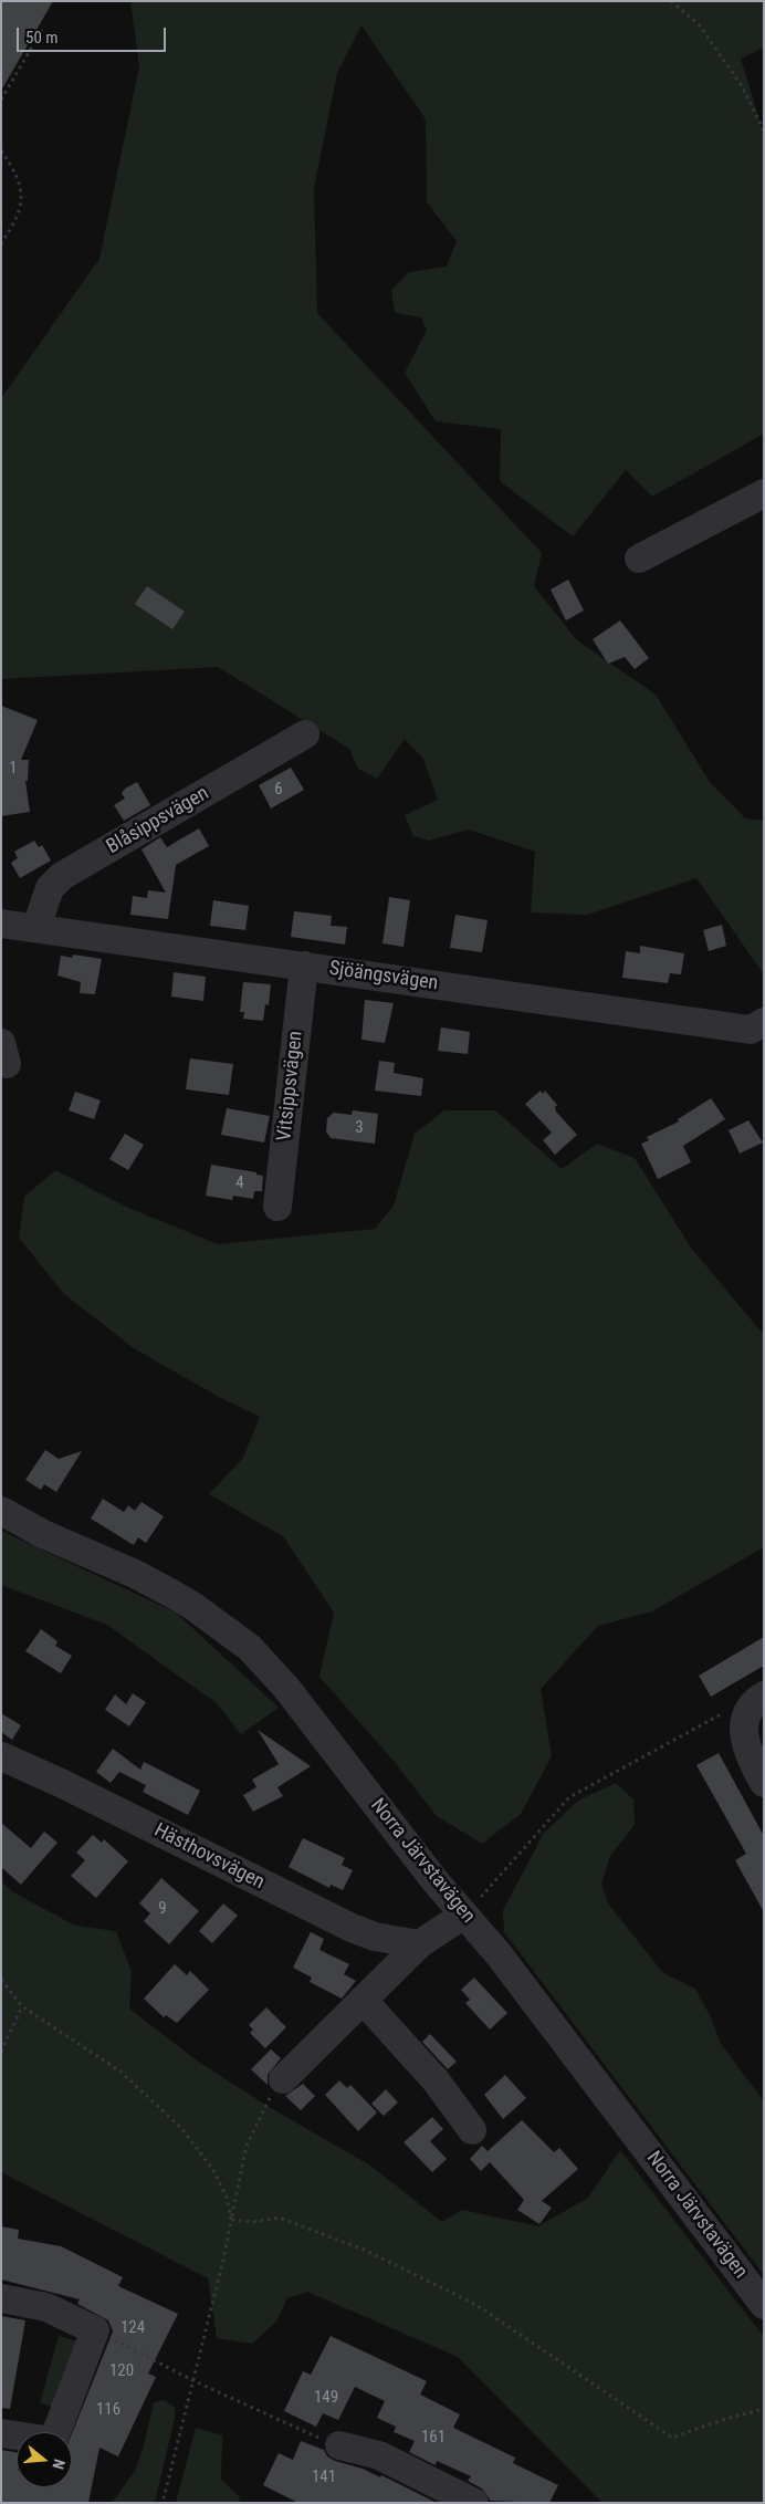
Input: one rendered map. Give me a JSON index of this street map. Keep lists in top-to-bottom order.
{
  "streets": {
    "street": [
      "Blåsippsvägen",
      "Sjöängsvägen",
      "Vitsippsvägen",
      "Hästhovsvägen",
      "Norra Järvstavägen"
    ]
  },
  "crossings": [
    ["Blåsippsvägen", "Sjöängsvägen"],
    ["Sjöängsvägen", "Vitsippsvägen"]
  ],
  "house_numbers": [
    "1",
    "6",
    "3",
    "4",
    "9",
    "124",
    "120",
    "149",
    "116",
    "161",
    "141"
  ],
  "scale_bar": "50 m",
  "north": "right"
}
